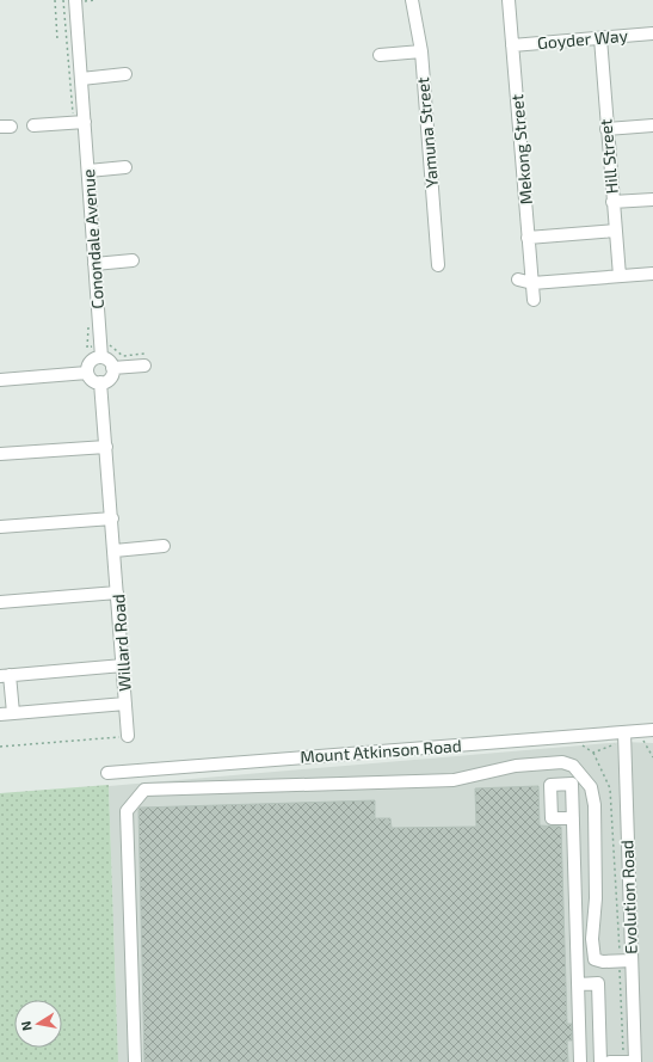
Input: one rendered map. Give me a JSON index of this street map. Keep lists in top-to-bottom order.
{
  "streets": {
    "street": [
      "Goyder Way",
      "Yamuna Street",
      "Mekong Street",
      "Hill Street",
      "Conondale Avenue",
      "Willard Road",
      "Mount Atkinson Road",
      "Evolution Road"
    ]
  },
  "crossings": [
    ["Goyder Way", "Mekong Street"],
    ["Goyder Way", "Hill Street"],
    ["Conondale Avenue", "Willard Road"],
    ["Mount Atkinson Road", "Evolution Road"]
  ],
  "north": "left"
}
